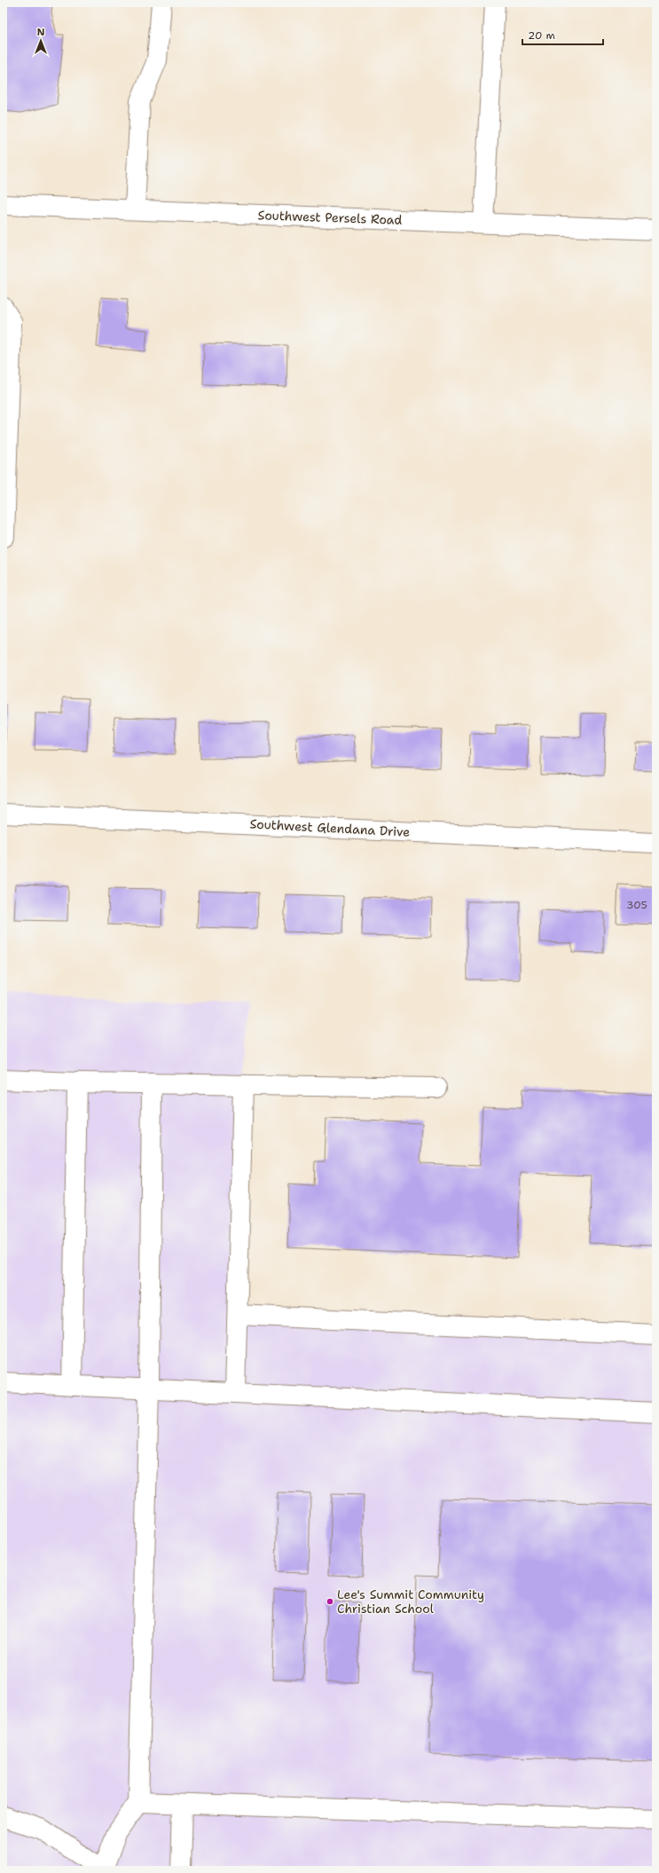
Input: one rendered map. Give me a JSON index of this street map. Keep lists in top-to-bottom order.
{
  "streets": {
    "street": ["Southwest Persels Road", "Southwest Glendana Drive"]
  },
  "places": ["Lee's Summit Community Christian School"],
  "house_numbers": ["305"],
  "scale_bar": "20 m",
  "north": "top"
}
